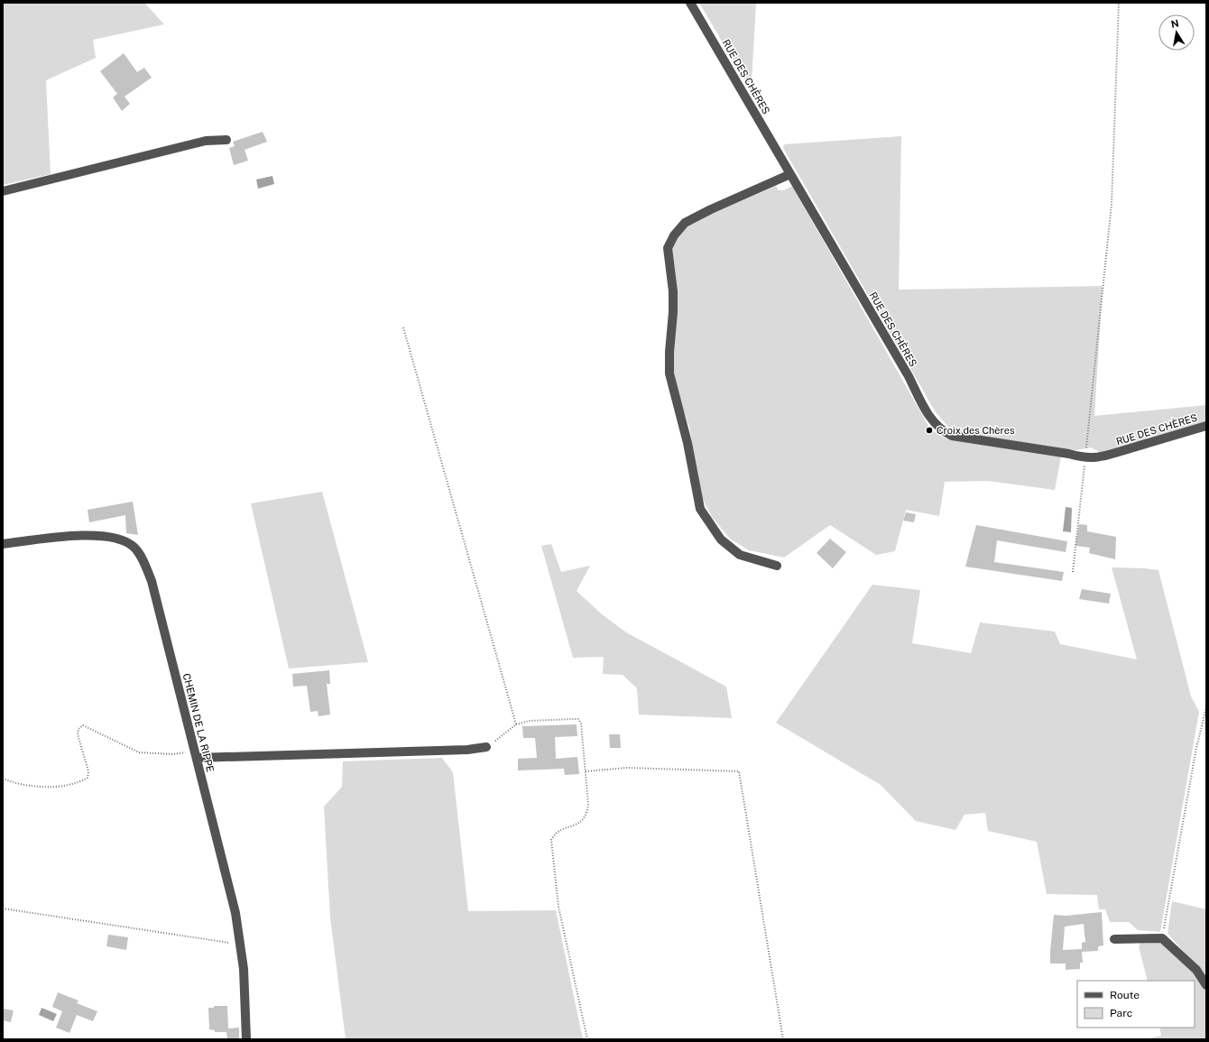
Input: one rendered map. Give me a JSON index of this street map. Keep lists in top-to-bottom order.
{
  "streets": {
    "street": ["RUE DES CHÈRES", "CHEMIN DE LA RIPPE"]
  },
  "places": ["Croix des Chères"],
  "legend": ["Route", "Parc"],
  "north": "top"
}
